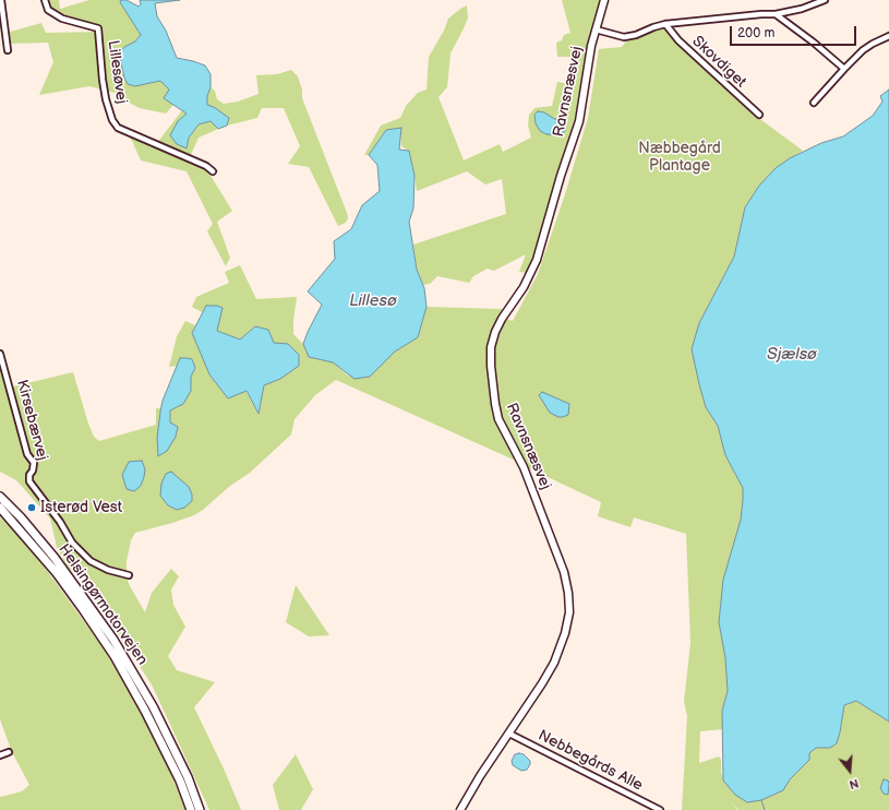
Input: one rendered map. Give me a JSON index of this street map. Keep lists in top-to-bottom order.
{
  "streets": {
    "highway": ["Helsingørmotorvejen"],
    "main road": ["Ravnsnæsvej"],
    "street": [
      "Skovdiget",
      "Lillesøvej",
      "Kirsebærvej",
      "Nebbegårds Alle"
    ]
  },
  "crossings": [
    ["Ravnsnæsvej", "Nebbegårds Alle"]
  ],
  "water": ["Lillesø", "Sjælsø"],
  "parks": ["Næbbegård Plantage"],
  "places": ["Isterød Vest"],
  "scale_bar": "200 m",
  "north": "bottom"
}
